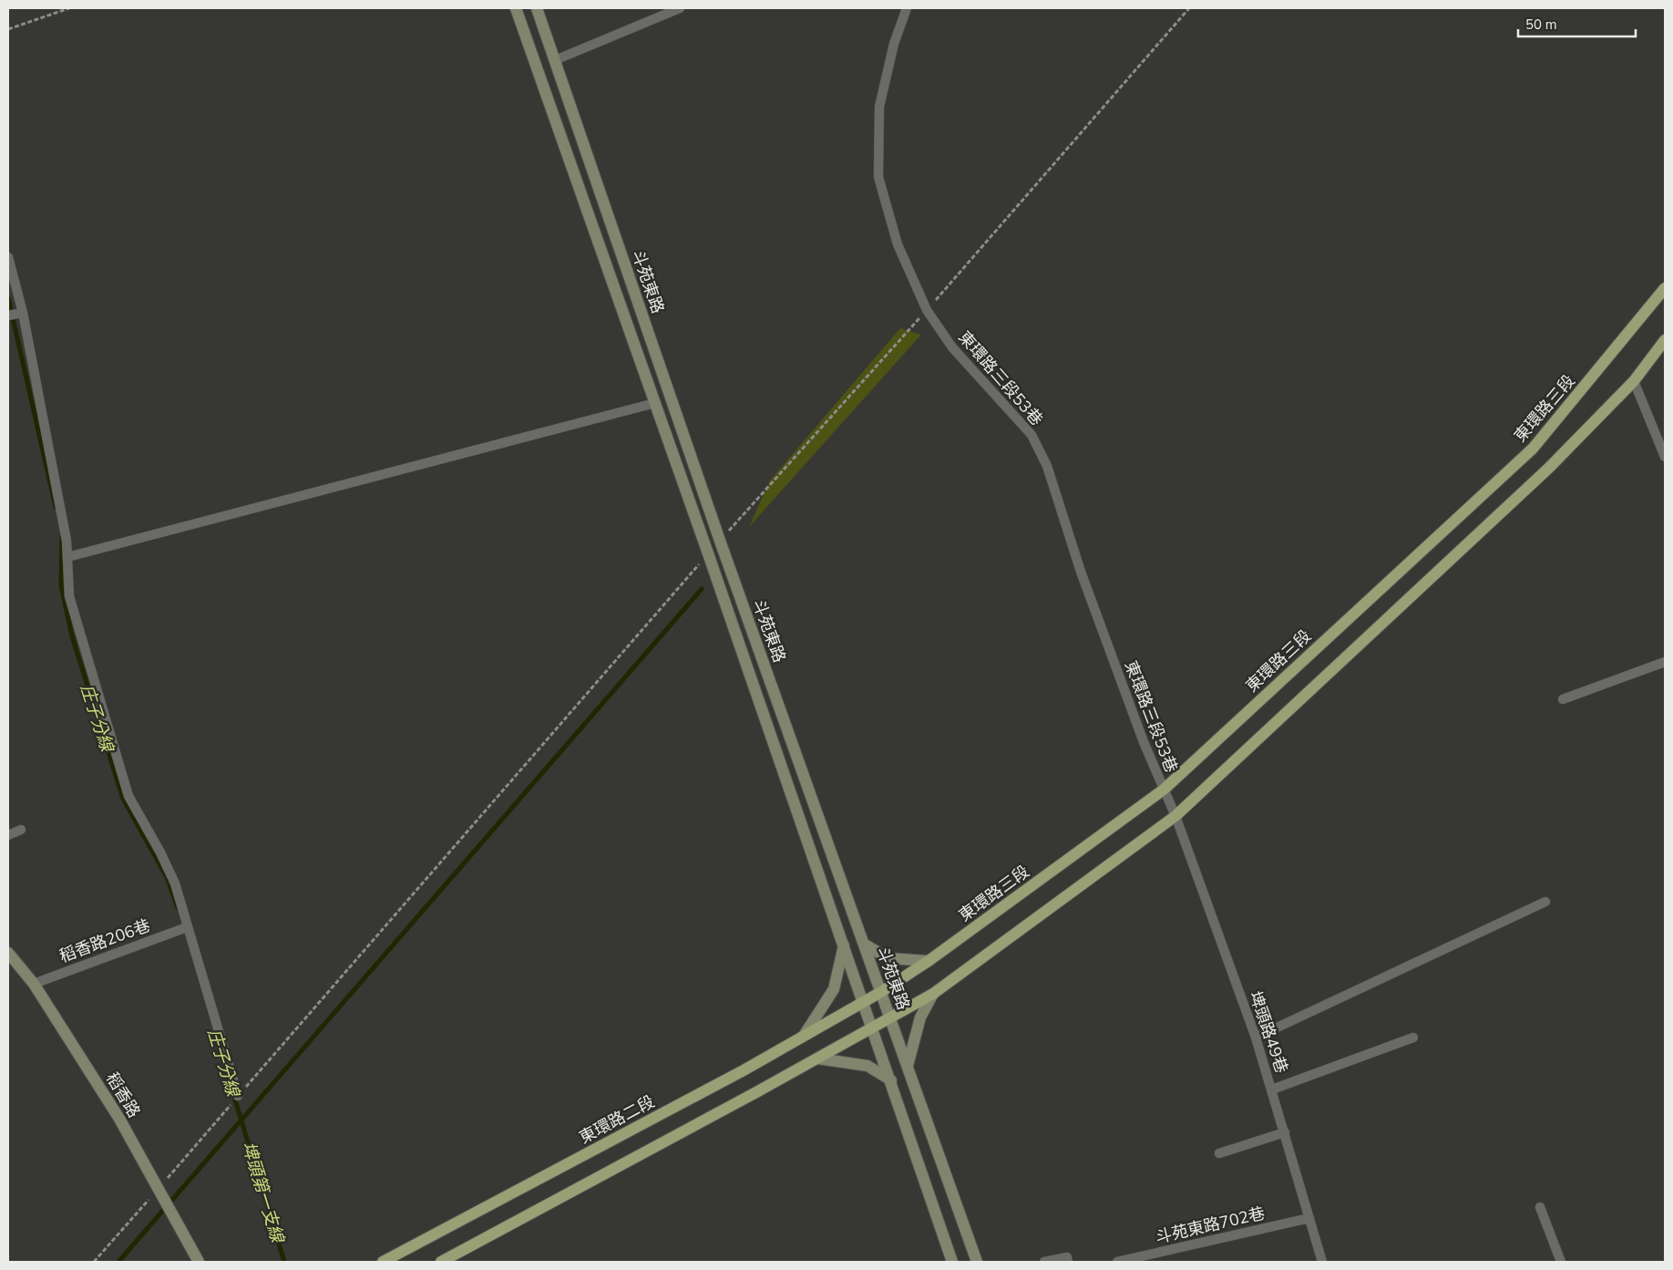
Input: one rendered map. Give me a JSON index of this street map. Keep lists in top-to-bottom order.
{
  "streets": {
    "main road": [
      "斗苑東路",
      "東環路三段",
      "稻香路",
      "東環路二段"
    ],
    "lane": [
      "東環路三段53巷",
      "稻香路206巷",
      "埤頭路49巷",
      "斗苑東路702巷"
    ]
  },
  "crossings": [
    ["斗苑東路", "東環路三段"],
    ["斗苑東路", "東環路二段"],
    ["東環路三段53巷", "東環路三段"],
    ["東環路三段53巷", "埤頭路49巷"],
    ["東環路三段", "東環路二段"],
    ["稻香路206巷", "稻香路"],
    ["埤頭路49巷", "斗苑東路702巷"]
  ],
  "water": ["庄子分線", "埤頭第一支線"],
  "scale_bar": "50 m"
}
